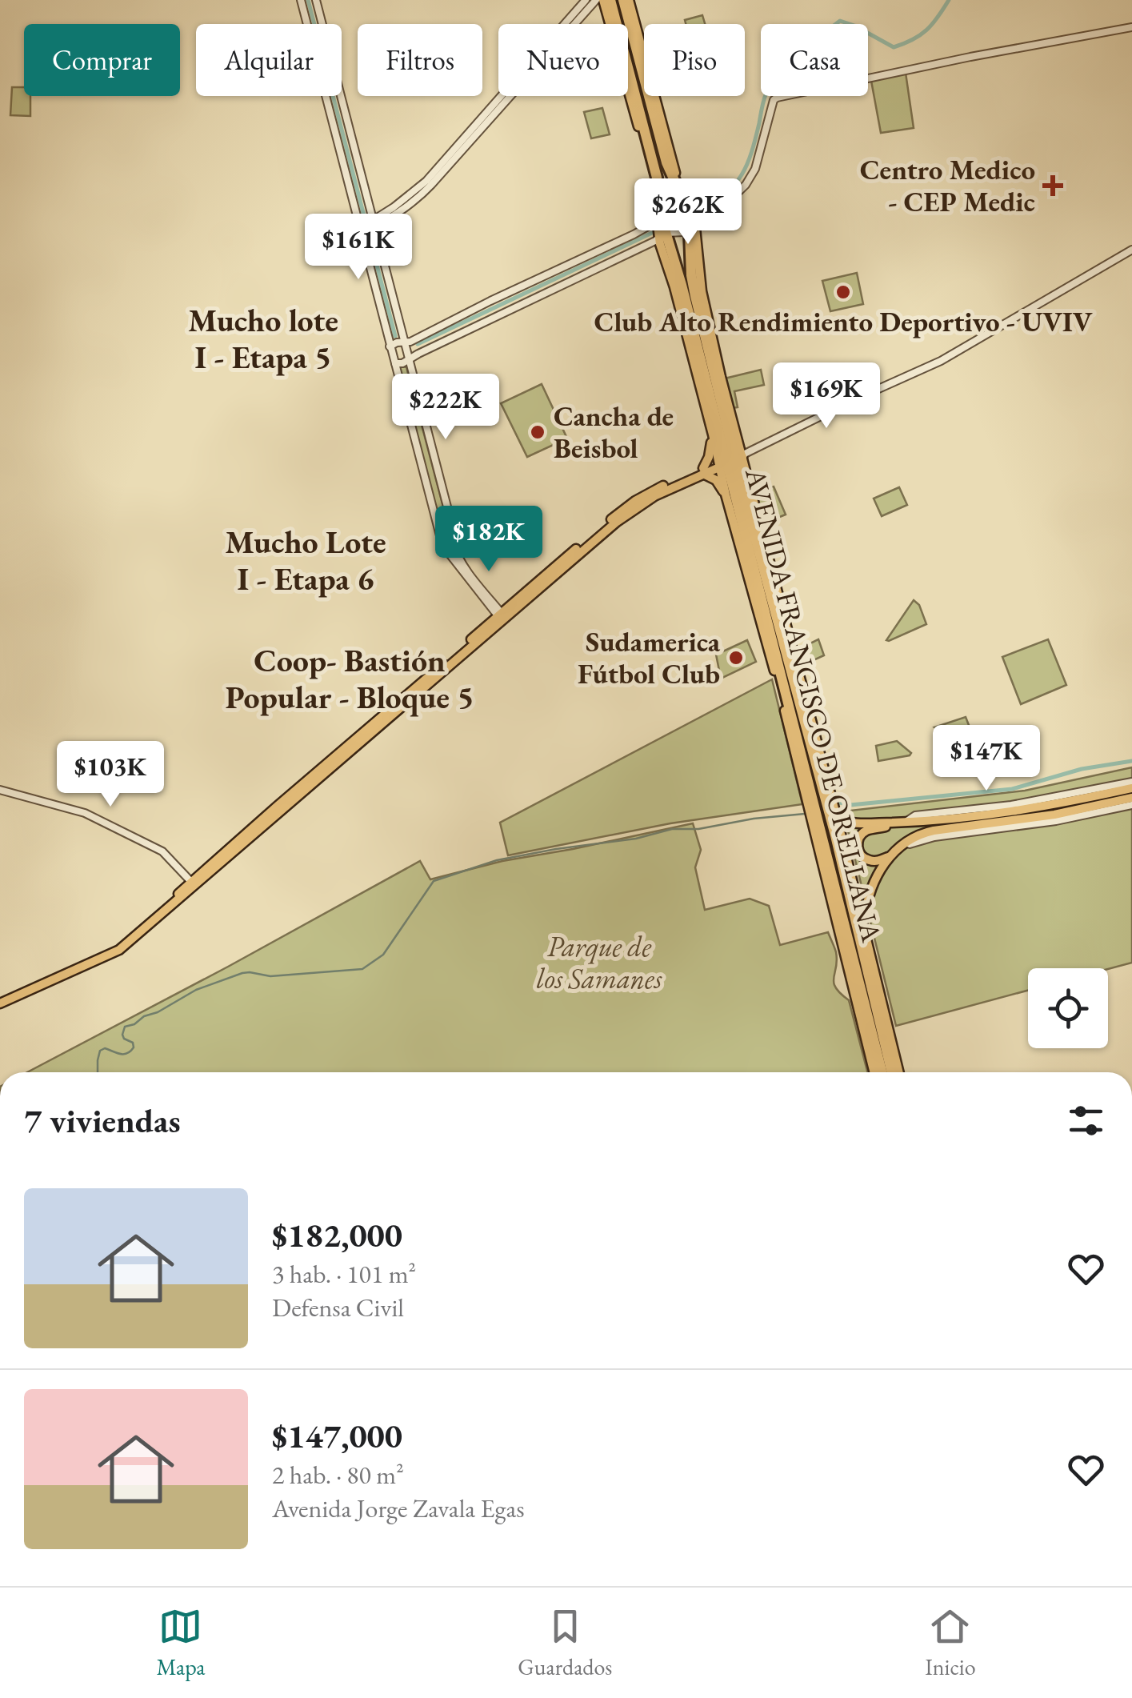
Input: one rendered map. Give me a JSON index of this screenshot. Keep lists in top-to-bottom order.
{
  "streets": {
    "highway": ["AVENIDA FRANCISCO DE ORELLANA"]
  },
  "districts": ["Mucho lote I - Etapa 5", "Mucho Lote I - Etapa 6", "Coop- Bastión Popular - Bloque 5"],
  "parks": ["Parque de los Samanes"],
  "places": {
    "health": ["Centro Medico - CEP Medic"],
    "other": ["Club Alto Rendimiento Deportivo - UVIV", "Cancha de Beisbol", "Sudamerica Fútbol Club"]
  },
  "page": {
    "chip": [
      "Comprar",
      "Alquilar",
      "Filtros",
      "Nuevo",
      "Piso",
      "Casa"
    ],
    "price": [
      "$262K",
      "$161K",
      "$169K",
      "$222K",
      "$182K",
      "$147K",
      "$103K"
    ],
    "heading": "7 viviendas",
    "list": [
      {
        "name": "$182,000",
        "note": "3 hab. · 101 m² · Defensa Civil"
      },
      {
        "name": "$147,000",
        "note": "2 hab. · 80 m² · Avenida Jorge Zavala Egas"
      }
    ],
    "tabs": ["Mapa", "Guardados", "Inicio"]
  }
}
